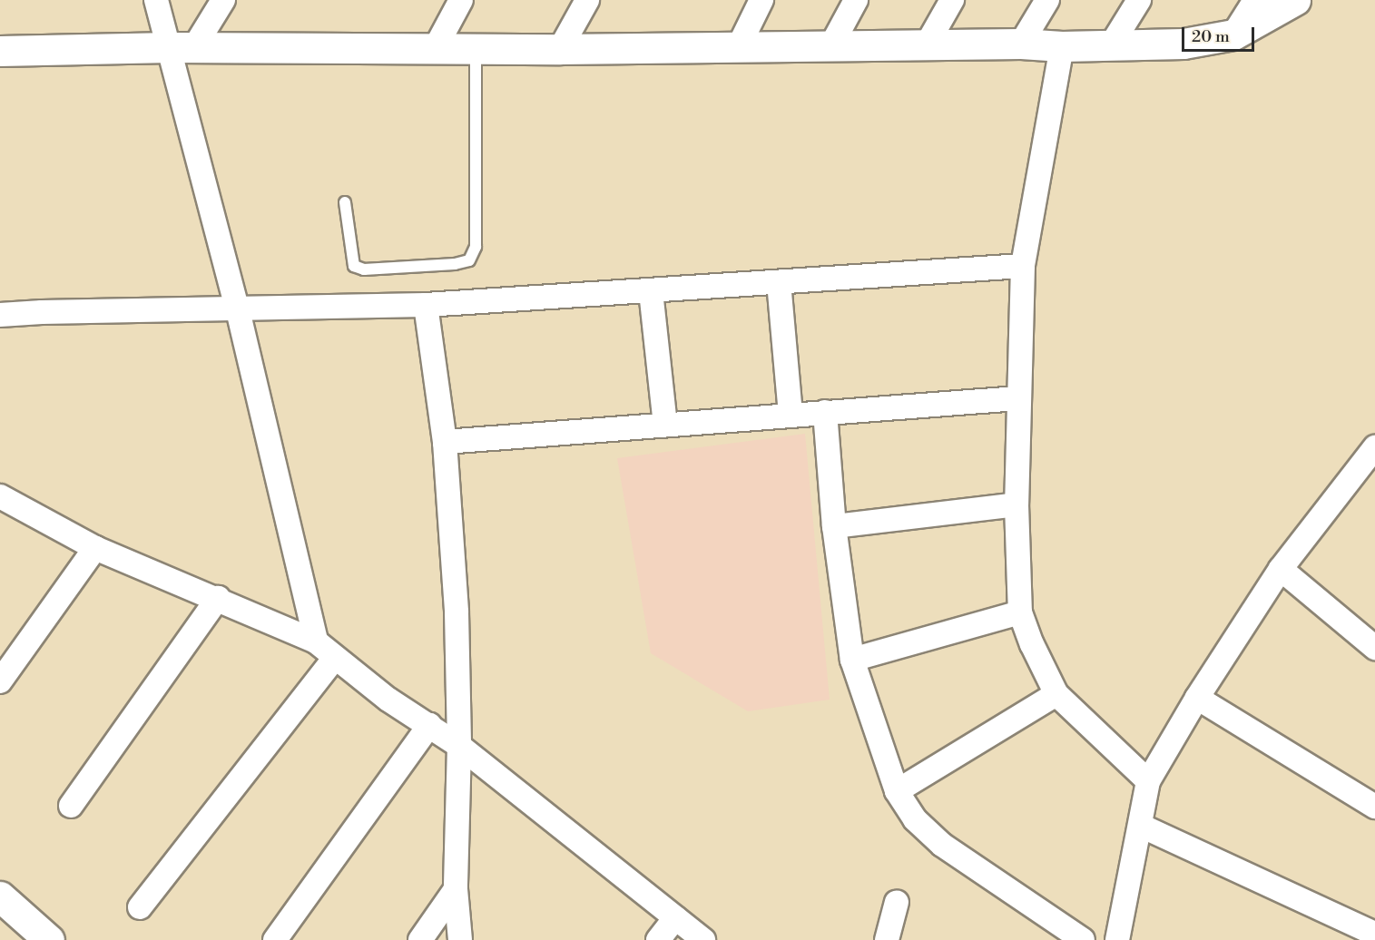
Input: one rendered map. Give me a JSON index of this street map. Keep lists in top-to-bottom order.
{
  "scale_bar": "20 m"
}
